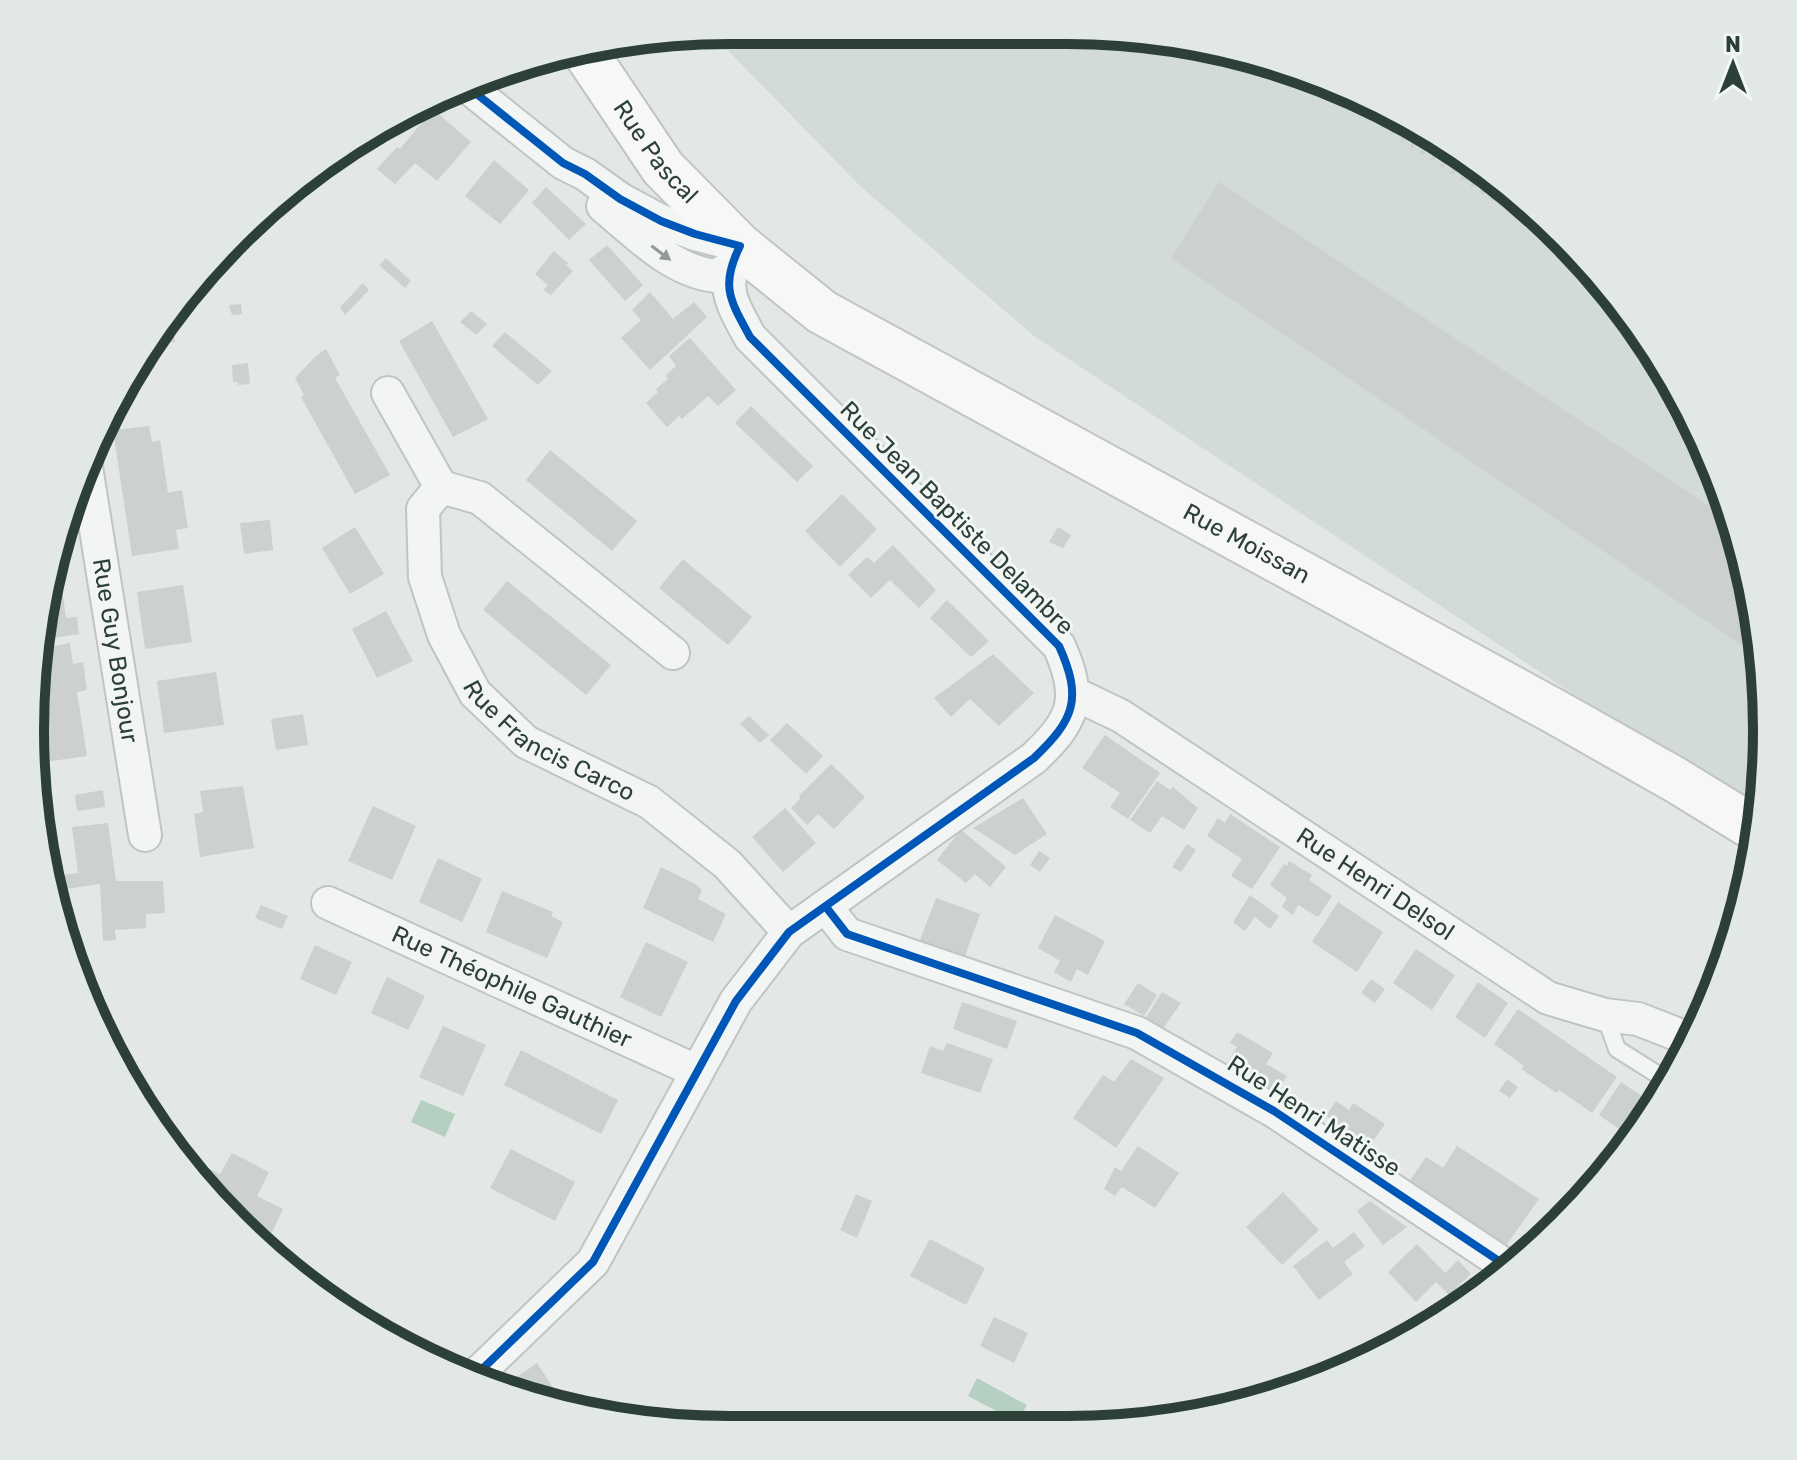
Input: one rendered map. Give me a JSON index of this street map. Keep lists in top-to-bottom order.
{
  "streets": {
    "main road": ["Rue Pascal", "Rue Moissan"],
    "street": [
      "Rue Jean Baptiste Delambre",
      "Rue Guy Bonjour",
      "Rue Francis Carco",
      "Rue Henri Delsol",
      "Rue Théophile Gauthier",
      "Rue Henri Matisse"
    ]
  },
  "crossings": [
    ["Rue Pascal", "Rue Jean Baptiste Delambre"],
    ["Rue Pascal", "Rue Moissan"],
    ["Rue Jean Baptiste Delambre", "Rue Moissan"],
    ["Rue Jean Baptiste Delambre", "Rue Henri Delsol"]
  ],
  "north": "top"
}
